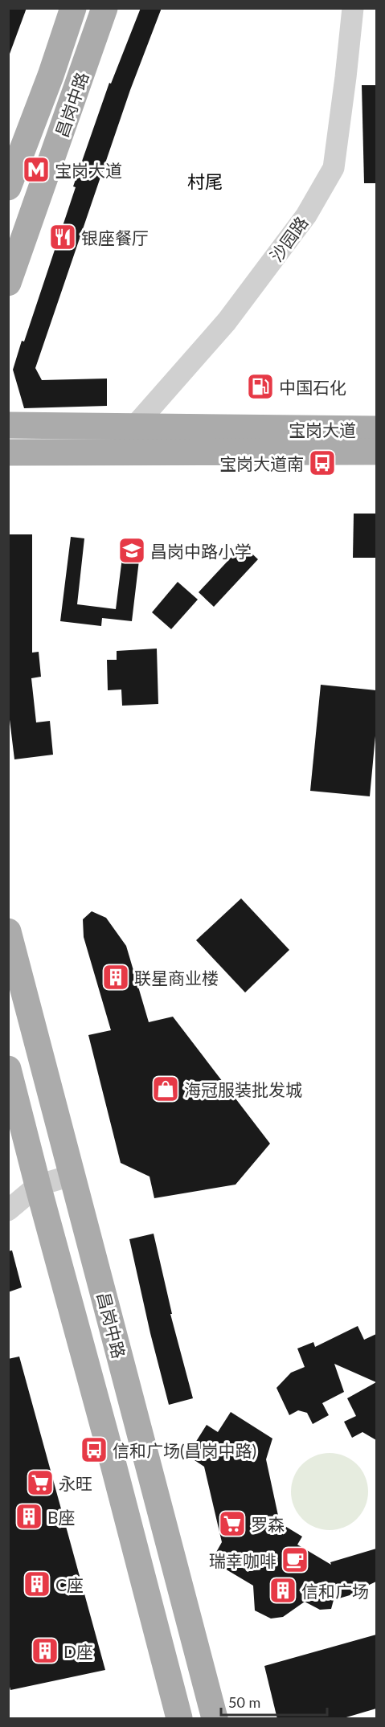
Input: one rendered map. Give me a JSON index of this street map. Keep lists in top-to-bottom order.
{
  "streets": {
    "main road": ["昌岗中路", "宝岗大道"],
    "street": ["沙园路"]
  },
  "crossings": [
    ["沙园路", "宝岗大道"]
  ],
  "districts": ["村尾"],
  "places": {
    "metro station": ["宝岗大道"],
    "restaurant": ["银座餐厅"],
    "fuel station": ["中国石化"],
    "bus stop": ["宝岗大道南", "信和广场(昌岗中路)"],
    "school or university": ["昌岗中路小学"],
    "building": [
      "联星商业楼",
      "B座",
      "C座",
      "信和广场",
      "D座"
    ],
    "shop": ["海冠服装批发城"],
    "supermarket": ["永旺", "罗森"],
    "cafe": ["瑞幸咖啡"]
  },
  "scale_bar": "50 m"
}
